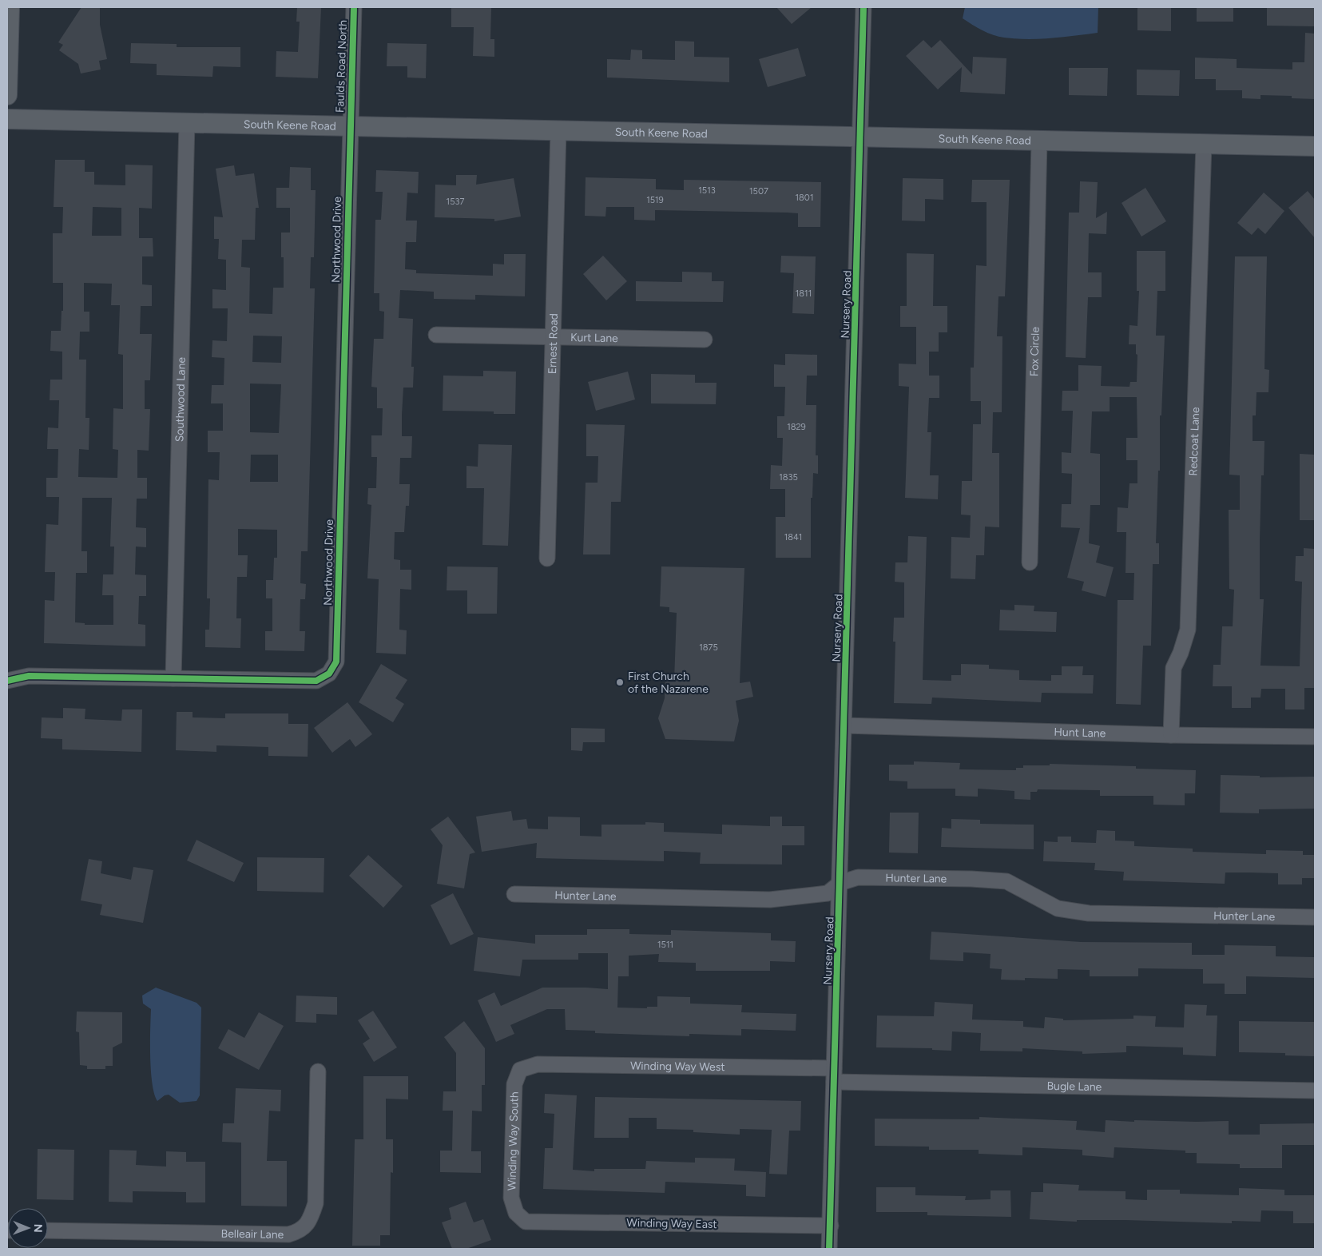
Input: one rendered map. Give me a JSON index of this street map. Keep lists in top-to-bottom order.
{
  "streets": {
    "main road": ["South Keene Road"],
    "street": [
      "Faulds Road North",
      "Northwood Drive",
      "Nursery Road",
      "Kurt Lane",
      "Ernest Road",
      "Fox Circle",
      "Southwood Lane",
      "Redcoat Lane",
      "Hunt Lane",
      "Hunter Lane",
      "Winding Way West",
      "Bugle Lane",
      "Winding Way South",
      "Winding Way East",
      "Belleair Lane"
    ]
  },
  "crossings": [
    ["Faulds Road North", "South Keene Road"],
    ["Faulds Road North", "Northwood Drive"],
    ["South Keene Road", "Northwood Drive"],
    ["South Keene Road", "Nursery Road"],
    ["South Keene Road", "Ernest Road"],
    ["South Keene Road", "Fox Circle"],
    ["South Keene Road", "Southwood Lane"],
    ["South Keene Road", "Redcoat Lane"],
    ["Northwood Drive", "Southwood Lane"],
    ["Nursery Road", "Hunt Lane"],
    ["Nursery Road", "Hunter Lane"],
    ["Nursery Road", "Winding Way West"],
    ["Nursery Road", "Bugle Lane"],
    ["Nursery Road", "Winding Way East"],
    ["Kurt Lane", "Ernest Road"],
    ["Redcoat Lane", "Hunt Lane"],
    ["Winding Way West", "Bugle Lane"],
    ["Winding Way West", "Winding Way South"],
    ["Winding Way South", "Winding Way East"]
  ],
  "places": ["First Church of the Nazarene"],
  "house_numbers": [
    "1513",
    "1507",
    "1801",
    "1519",
    "1537",
    "1811",
    "1829",
    "1835",
    "1841",
    "1875",
    "1511"
  ],
  "north": "right"
}
